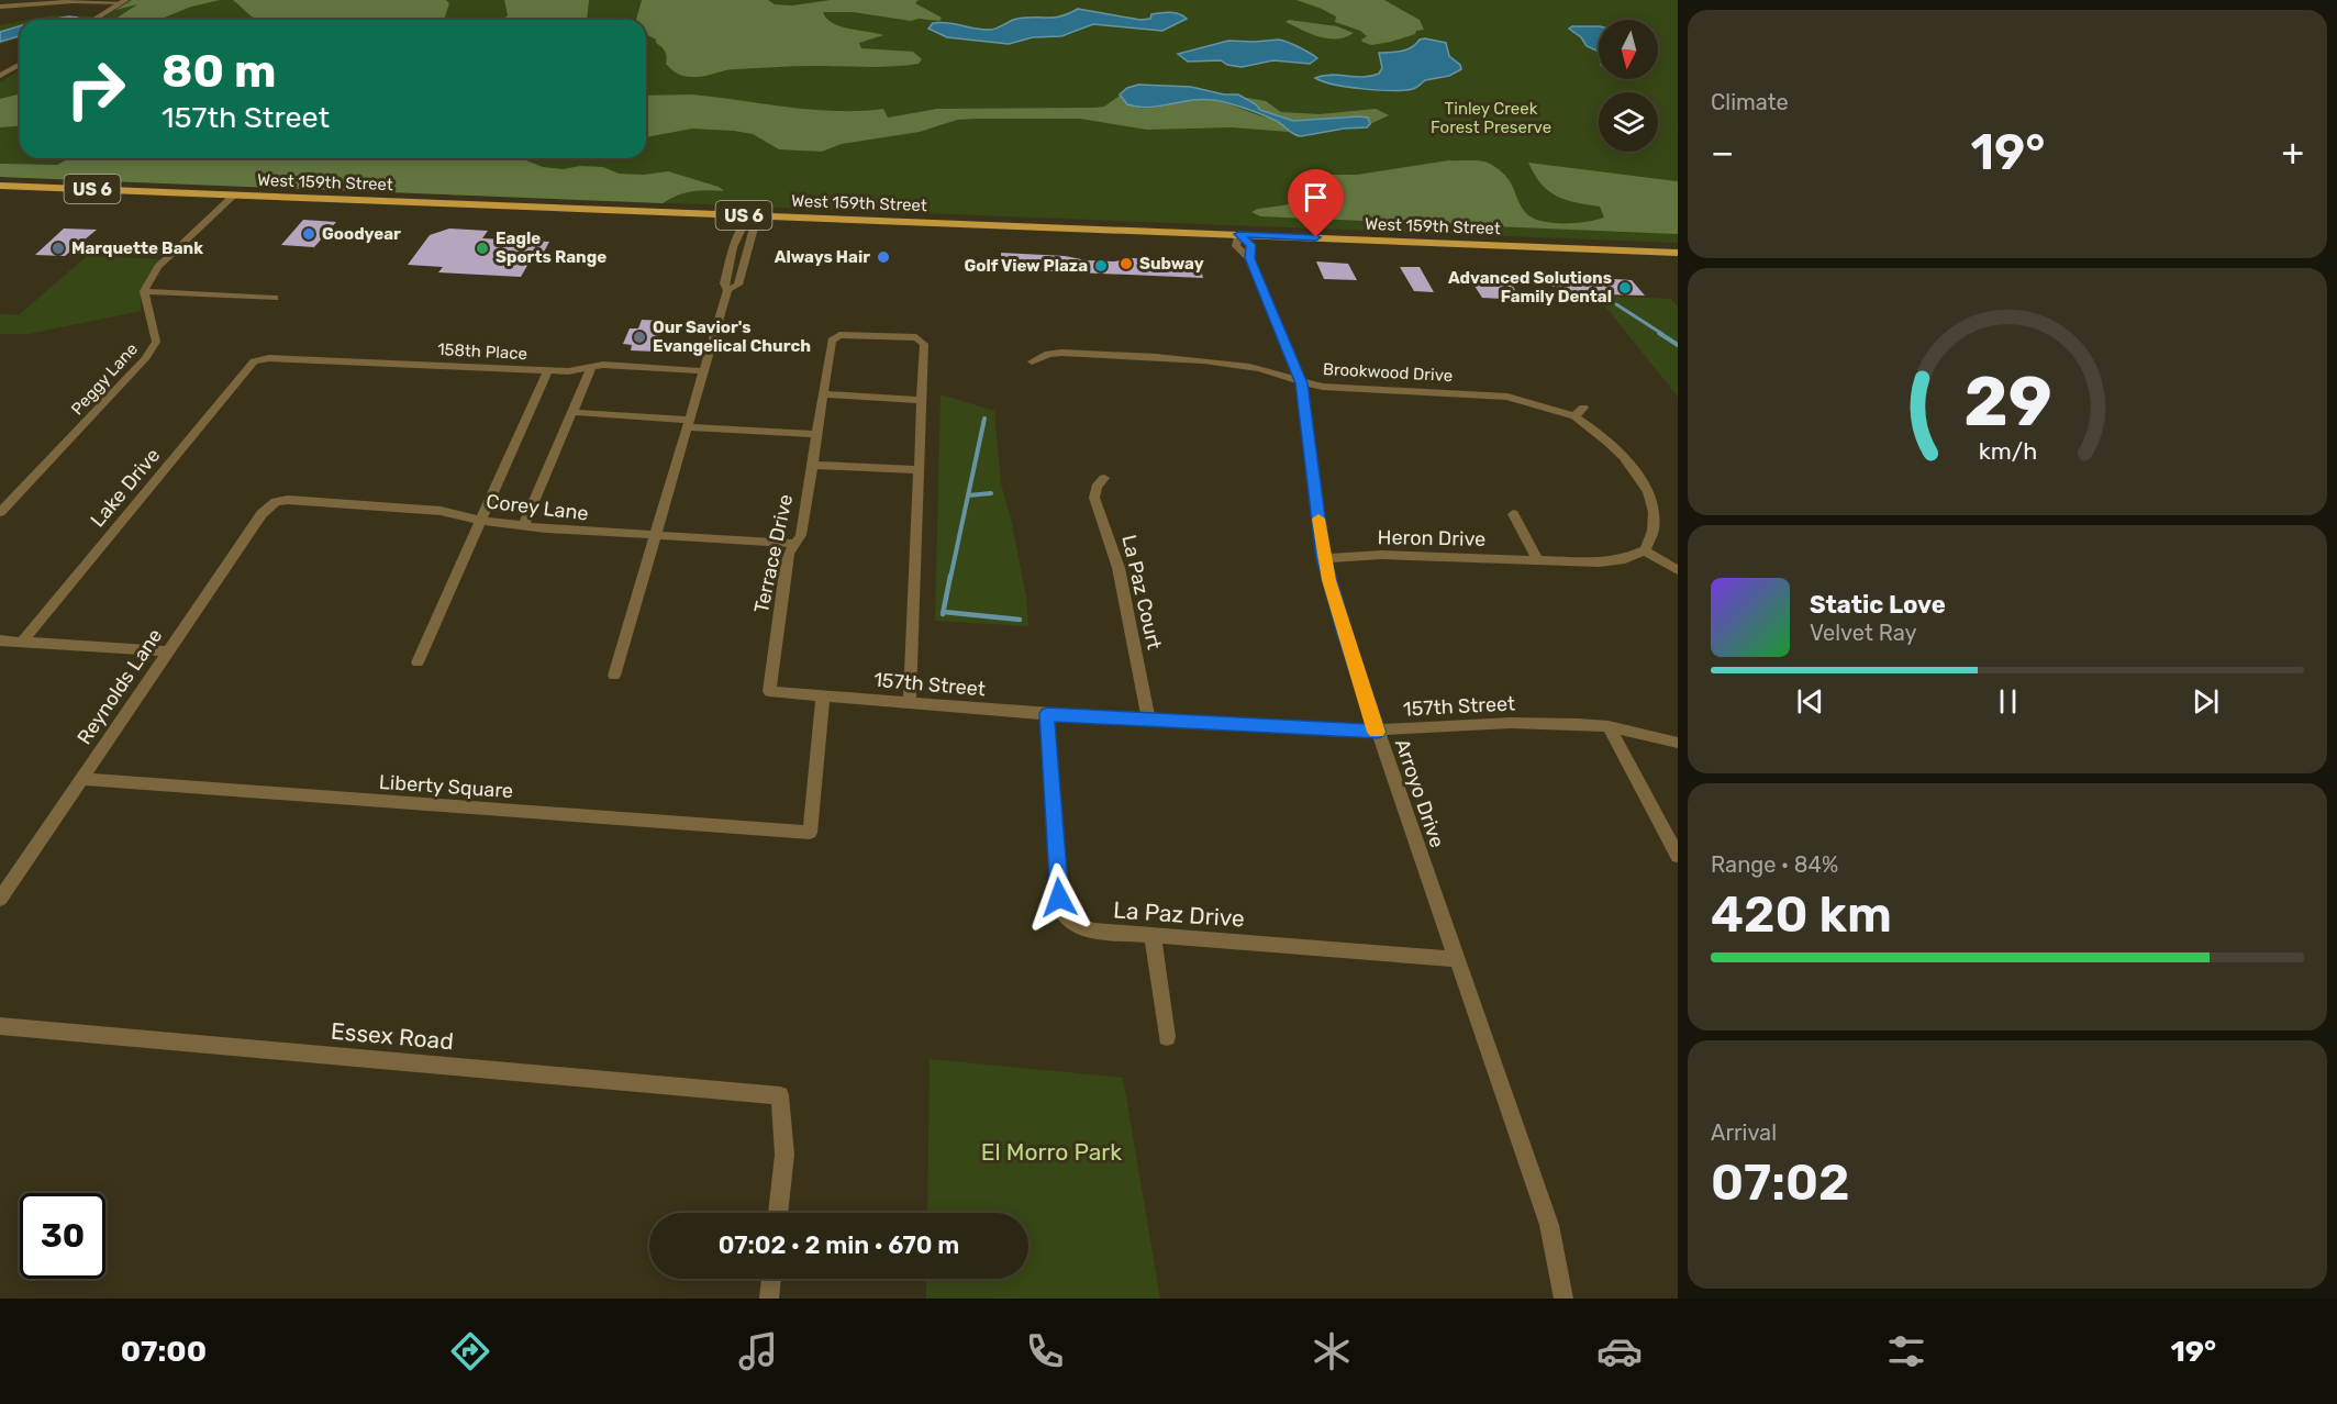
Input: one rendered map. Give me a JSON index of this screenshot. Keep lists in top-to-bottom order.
{
  "streets": {
    "main road": ["West 159th Street", "US 6"],
    "street": [
      "158th Place",
      "Brookwood Drive",
      "Peggy Lane",
      "Lake Drive",
      "Corey Lane",
      "Heron Drive",
      "Terrace Drive",
      "La Paz Court",
      "157th Street",
      "Reynolds Lane",
      "Liberty Square",
      "Arroyo Drive",
      "La Paz Drive",
      "Essex Road"
    ]
  },
  "crossings": [
    ["West 159th Street", "Arroyo Drive"],
    ["158th Place", "Lake Drive"],
    ["Brookwood Drive", "Arroyo Drive"],
    ["Corey Lane", "Terrace Drive"],
    ["Corey Lane", "Reynolds Lane"],
    ["Heron Drive", "Arroyo Drive"],
    ["Terrace Drive", "157th Street"],
    ["La Paz Court", "157th Street"],
    ["157th Street", "Liberty Square"],
    ["157th Street", "Arroyo Drive"],
    ["157th Street", "La Paz Drive"],
    ["Reynolds Lane", "Liberty Square"],
    ["Arroyo Drive", "La Paz Drive"]
  ],
  "parks": ["Tinley Creek Forest Preserve", "El Morro Park"],
  "places": [
    "Goodyear",
    "Marquette Bank",
    "Eagle Sports Range",
    "Always Hair",
    "Subway",
    "Golf View Plaza",
    "Advanced Solutions Family Dental",
    "Our Savior's Evangelical Church"
  ],
  "north": "bottom",
  "page": {
    "tile": [
      "Climate",
      ["Range · 84%", "420 km"],
      ["Arrival", "07:02"]
    ],
    "turn": ["80 m", "157th Street"],
    "heat": ["−", "19°", "+"],
    "song": ["Static Love", "Velvet Ray"],
    "limit": "30",
    "trip": "07:02 · 2 min · 670 m",
    "tabs": ["07:00", "19°"],
    "gauge": ["29", "km/h"]
  }
}
